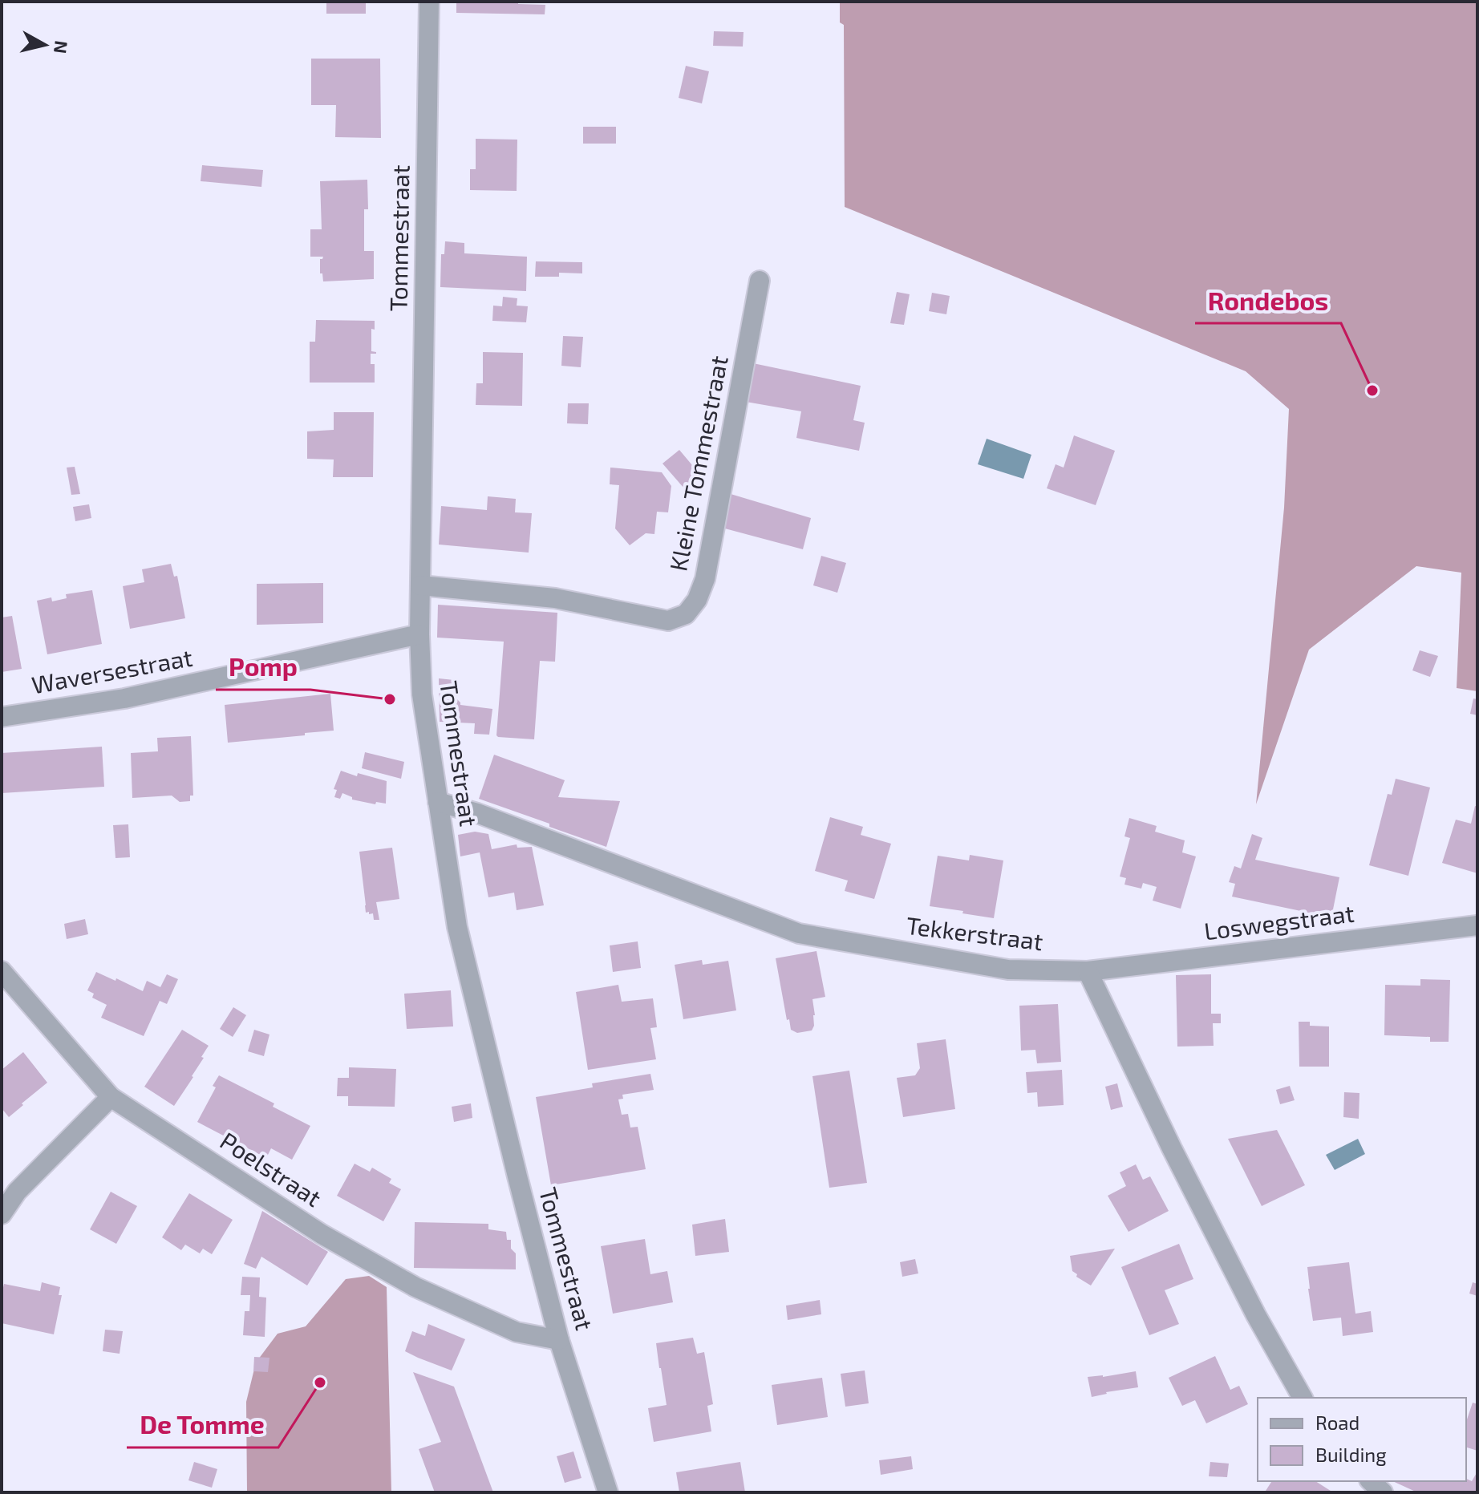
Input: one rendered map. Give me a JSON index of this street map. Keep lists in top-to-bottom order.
{
  "streets": {
    "street": [
      "Tommestraat",
      "Kleine Tommestraat",
      "Waversestraat",
      "Loswegstraat",
      "Tekkerstraat",
      "Poelstraat"
    ]
  },
  "crossings": [
    ["Tommestraat", "Kleine Tommestraat"],
    ["Tommestraat", "Waversestraat"],
    ["Tommestraat", "Tekkerstraat"],
    ["Tommestraat", "Poelstraat"],
    ["Loswegstraat", "Tekkerstraat"]
  ],
  "places": ["Rondebos", "Pomp", "De Tomme"],
  "legend": ["Road", "Building"],
  "north": "right"
}
